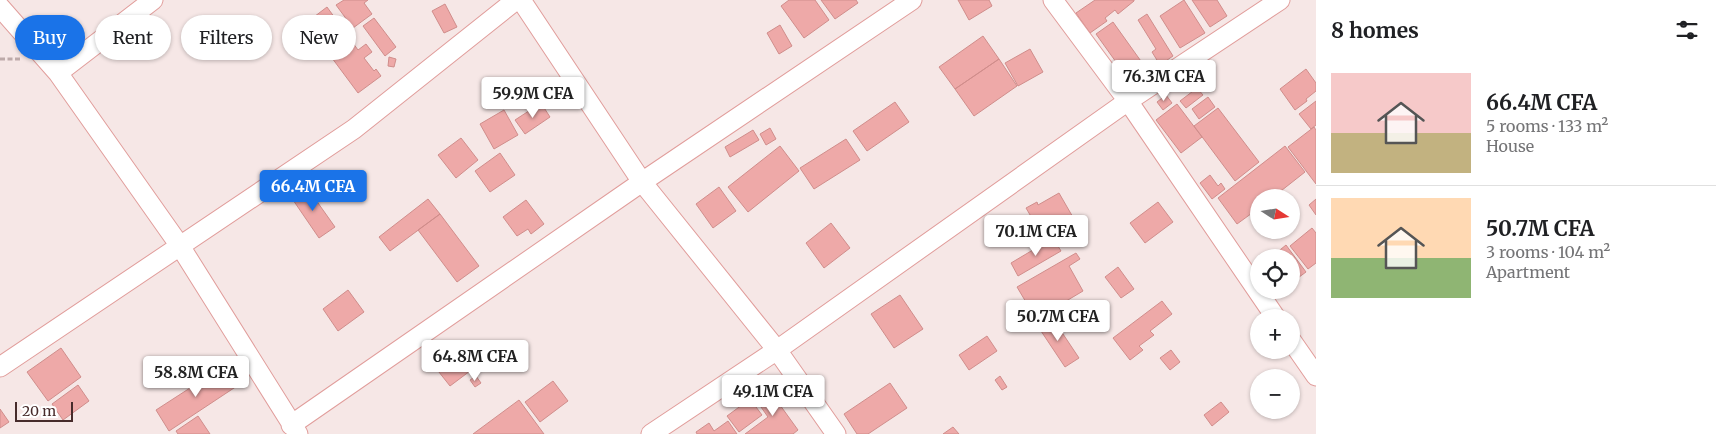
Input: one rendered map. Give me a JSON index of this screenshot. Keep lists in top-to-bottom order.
{
  "scale_bar": "20 m",
  "north": "right",
  "page": {
    "heading": "8 homes",
    "chip": [
      "Buy",
      "Rent",
      "Filters",
      "New"
    ],
    "price": [
      "76.3M CFA",
      "59.9M CFA",
      "66.4M CFA",
      "70.1M CFA",
      "50.7M CFA",
      "64.8M CFA",
      "58.8M CFA",
      "49.1M CFA"
    ],
    "list": [
      {
        "name": "66.4M CFA",
        "note": "5 rooms · 133 m² · House"
      },
      {
        "name": "50.7M CFA",
        "note": "3 rooms · 104 m² · Apartment"
      }
    ],
    "map_buttons": ["+", "−"],
    "scale": "20 m"
  }
}
